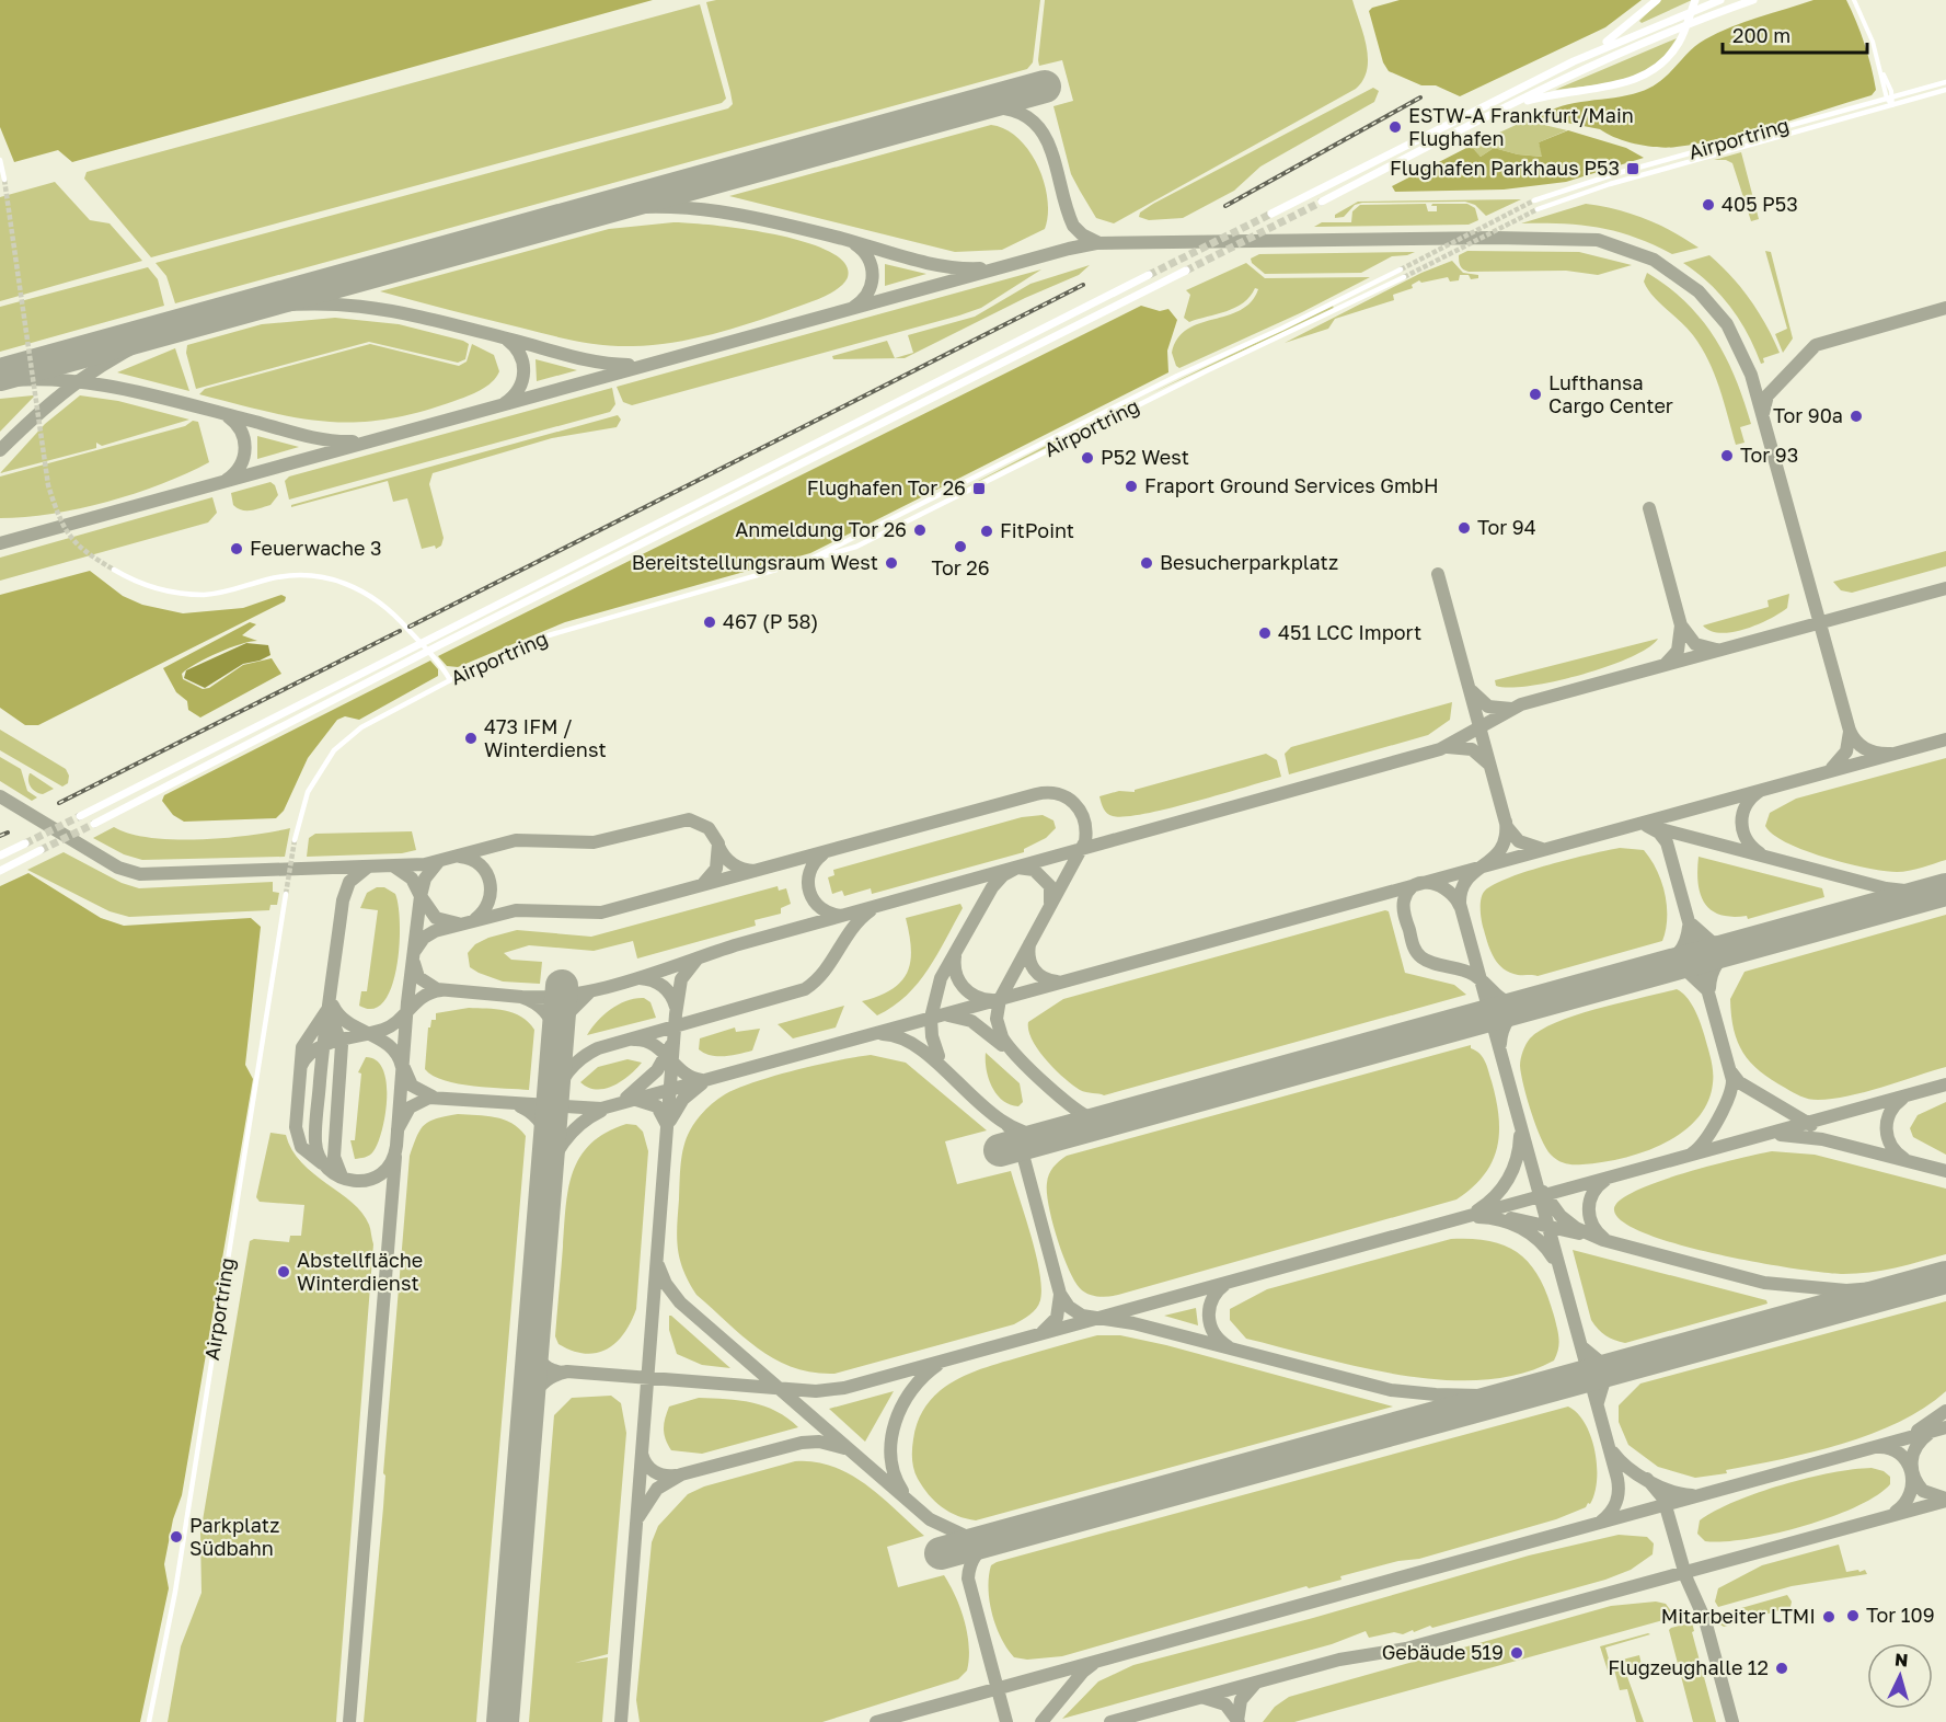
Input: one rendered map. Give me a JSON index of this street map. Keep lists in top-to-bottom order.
{
  "streets": {
    "street": ["Airportring"]
  },
  "places": {
    "other": [
      "ESTW-A Frankfurt/Main Flughafen",
      "405 P53",
      "Lufthansa Cargo Center",
      "Tor 90a",
      "Tor 93",
      "P52 West",
      "Fraport Ground Services GmbH",
      "Tor 94",
      "Anmeldung Tor 26",
      "FitPoint",
      "Tor 26",
      "Feuerwache 3",
      "Bereitstellungsraum West",
      "Besucherparkplatz",
      "467 (P 58)",
      "451 LCC Import",
      "473 IFM / Winterdienst",
      "Abstellfläche Winterdienst",
      "Parkplatz Südbahn",
      "Tor 109",
      "Mitarbeiter LTMI",
      "Gebäude 519",
      "Flugzeughalle 12"
    ],
    "transit": ["Flughafen Parkhaus P53", "Flughafen Tor 26"]
  },
  "scale_bar": "200 m",
  "north": "top"
}
